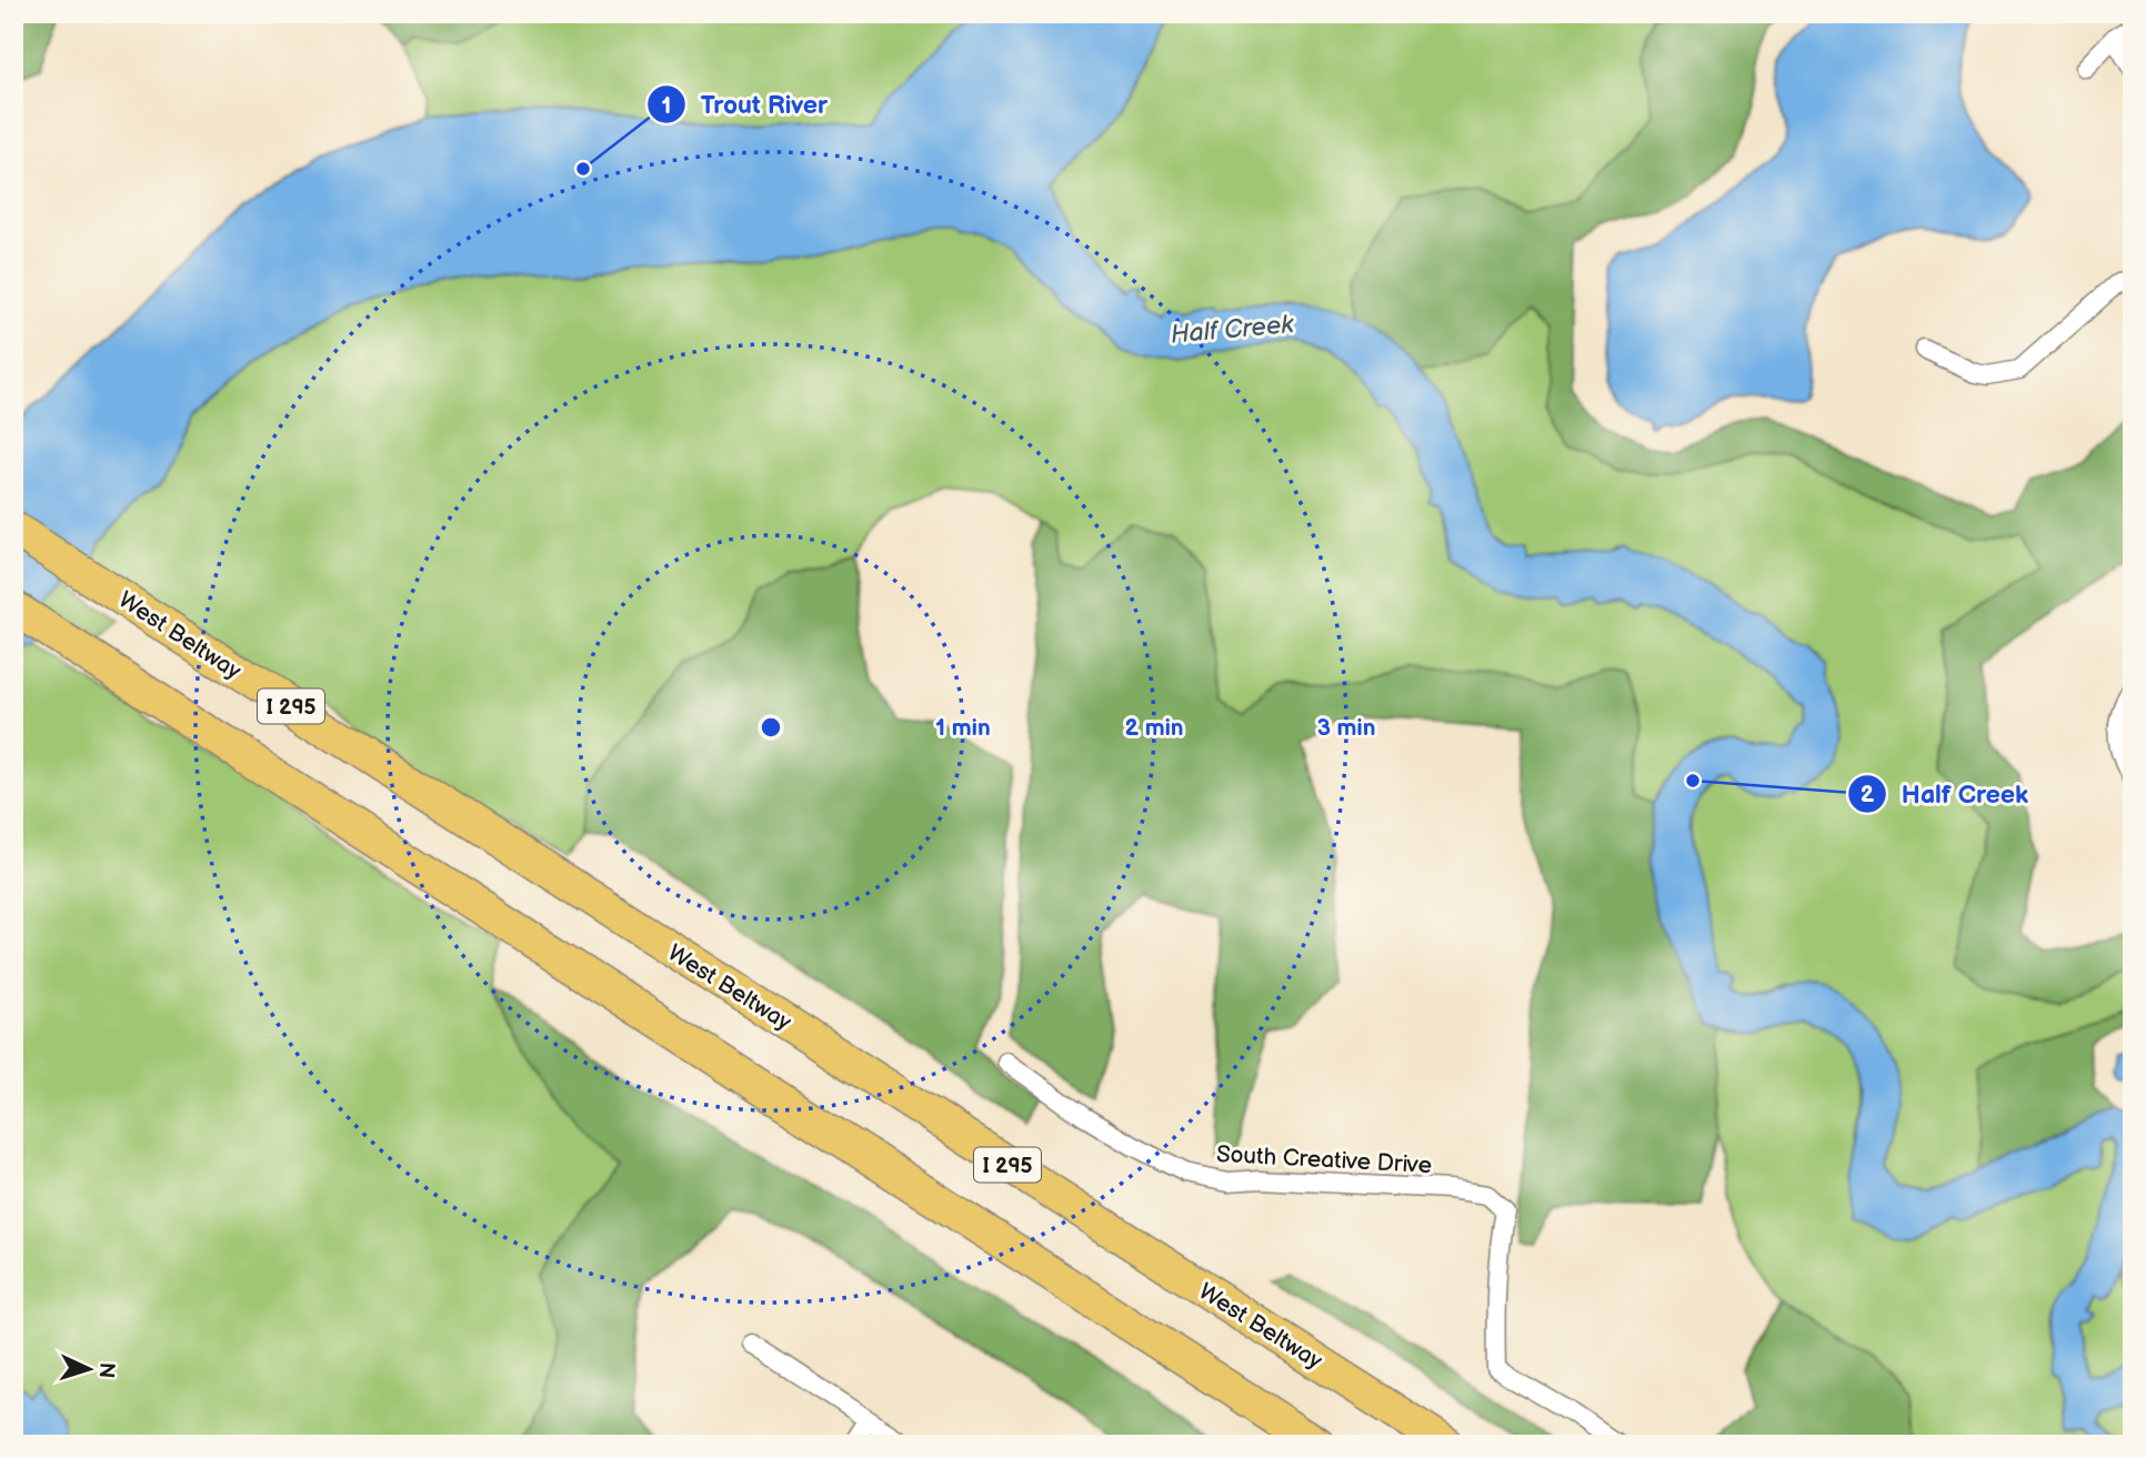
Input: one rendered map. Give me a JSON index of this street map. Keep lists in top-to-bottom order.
{
  "streets": {
    "highway": ["West Beltway", "I 295"],
    "street": ["South Creative Drive"]
  },
  "water": ["Half Creek"],
  "places": ["Trout River", "Half Creek"],
  "north": "right",
  "rings": ["1 min", "2 min", "3 min"]
}
